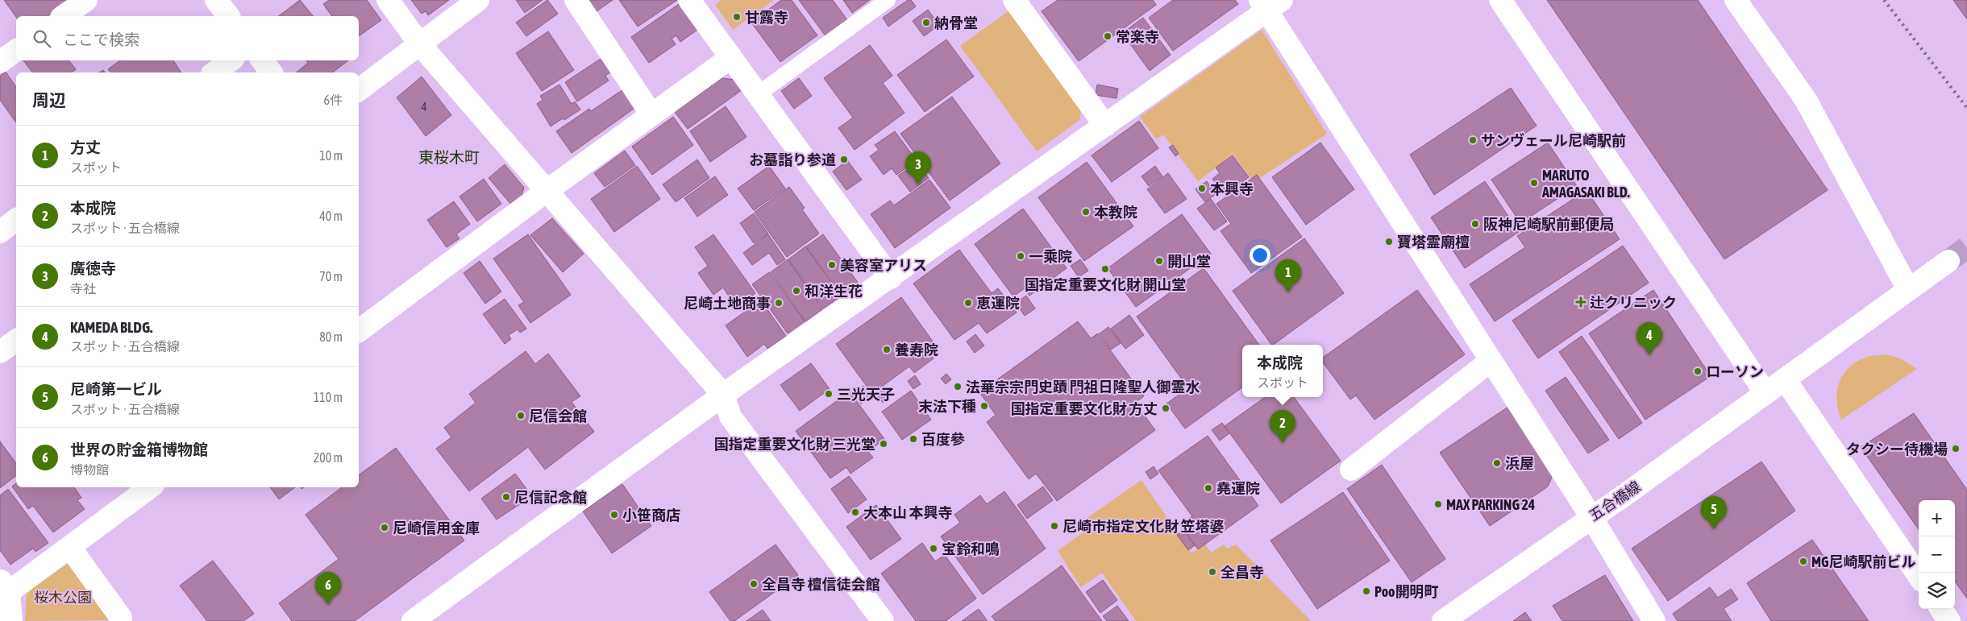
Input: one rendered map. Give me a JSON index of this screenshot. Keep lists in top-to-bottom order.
{
  "streets": {
    "street": ["五合橋線"]
  },
  "districts": ["東桜木町"],
  "parks": ["桜木公園"],
  "places": {
    "other": [
      "甘露寺",
      "納骨堂",
      "常楽寺",
      "サンヴェール尼崎駅前",
      "お墓詣り参道",
      "MARUTO AMAGASAKI BLD.",
      "本興寺",
      "本教院",
      "阪神尼崎駅前郵便局",
      "寶塔霊廟檀",
      "一乘院",
      "開山堂",
      "美容室アリス",
      "国指定重要文化財 開山堂",
      "和洋生花",
      "尼崎土地商事",
      "恵運院",
      "養寿院",
      "ローソン",
      "法華宗宗門史蹟 門祖日隆聖人御霊水",
      "三光天子",
      "末法下種",
      "国指定重要文化財 方丈",
      "尼信会館",
      "百度參",
      "国指定重要文化財 三光堂",
      "タクシー待機場",
      "浜屋",
      "堯運院",
      "尼信記念館",
      "MAX PARKING 24",
      "大本山 本興寺",
      "小笹商店",
      "尼崎市指定文化財 笠塔婆",
      "尼崎信用金庫",
      "宝鈴和鳴",
      "MG尼崎駅前ビル",
      "全昌寺",
      "全昌寺 檀信徒会館",
      "Poo開明町"
    ],
    "health": ["辻クリニック"]
  },
  "house_numbers": ["4"],
  "page": {
    "search": "ここで検索",
    "heading": ["周辺", "6件"],
    "list": [
      {
        "mark": "1",
        "name": "方丈",
        "note": "スポット",
        "value": "10 m"
      },
      {
        "mark": "2",
        "name": "本成院",
        "note": "スポット · 五合橋線",
        "value": "40 m"
      },
      {
        "mark": "3",
        "name": "廣徳寺",
        "note": "寺社",
        "value": "70 m"
      },
      {
        "mark": "4",
        "name": "KAMEDA BLDG.",
        "note": "スポット · 五合橋線",
        "value": "80 m"
      },
      {
        "mark": "5",
        "name": "尼崎第一ビル",
        "note": "スポット · 五合橋線",
        "value": "110 m"
      },
      {
        "mark": "6",
        "name": "世界の貯金箱博物館",
        "note": "博物館",
        "value": "200 m"
      }
    ],
    "pins": [
      "3",
      "1",
      "4",
      "2",
      "5",
      "6"
    ],
    "popup": ["本成院", "スポット"],
    "map_buttons": ["+", "−"]
  }
}
